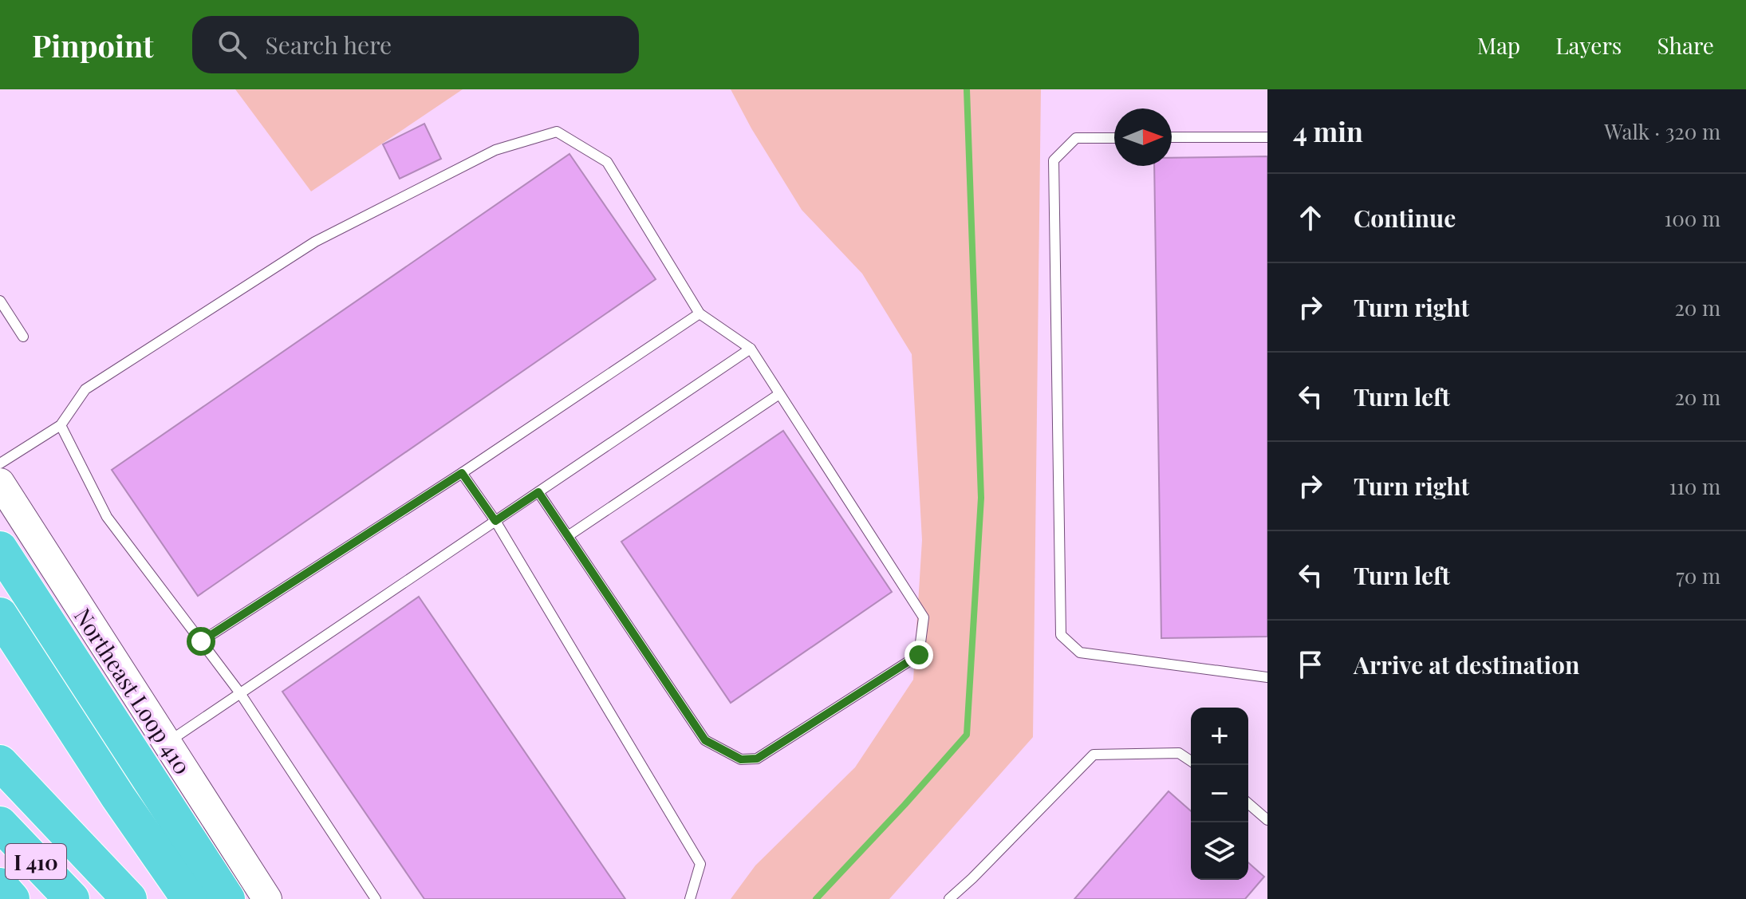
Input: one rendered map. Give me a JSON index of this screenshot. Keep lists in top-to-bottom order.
{
  "streets": {
    "highway": ["I 410"],
    "main road": ["Northeast Loop 410"]
  },
  "north": "right",
  "page": {
    "header": "Pinpoint",
    "search": "Search here",
    "nav": ["Map", "Layers", "Share"],
    "heading": ["4 min", "Walk · 320 m"],
    "list": [
      ["Continue", "100 m"],
      ["Turn right", "20 m"],
      ["Turn left", "20 m"],
      ["Turn right", "110 m"],
      ["Turn left", "70 m"],
      "Arrive at destination"
    ],
    "map_buttons": ["+", "−"]
  }
}
